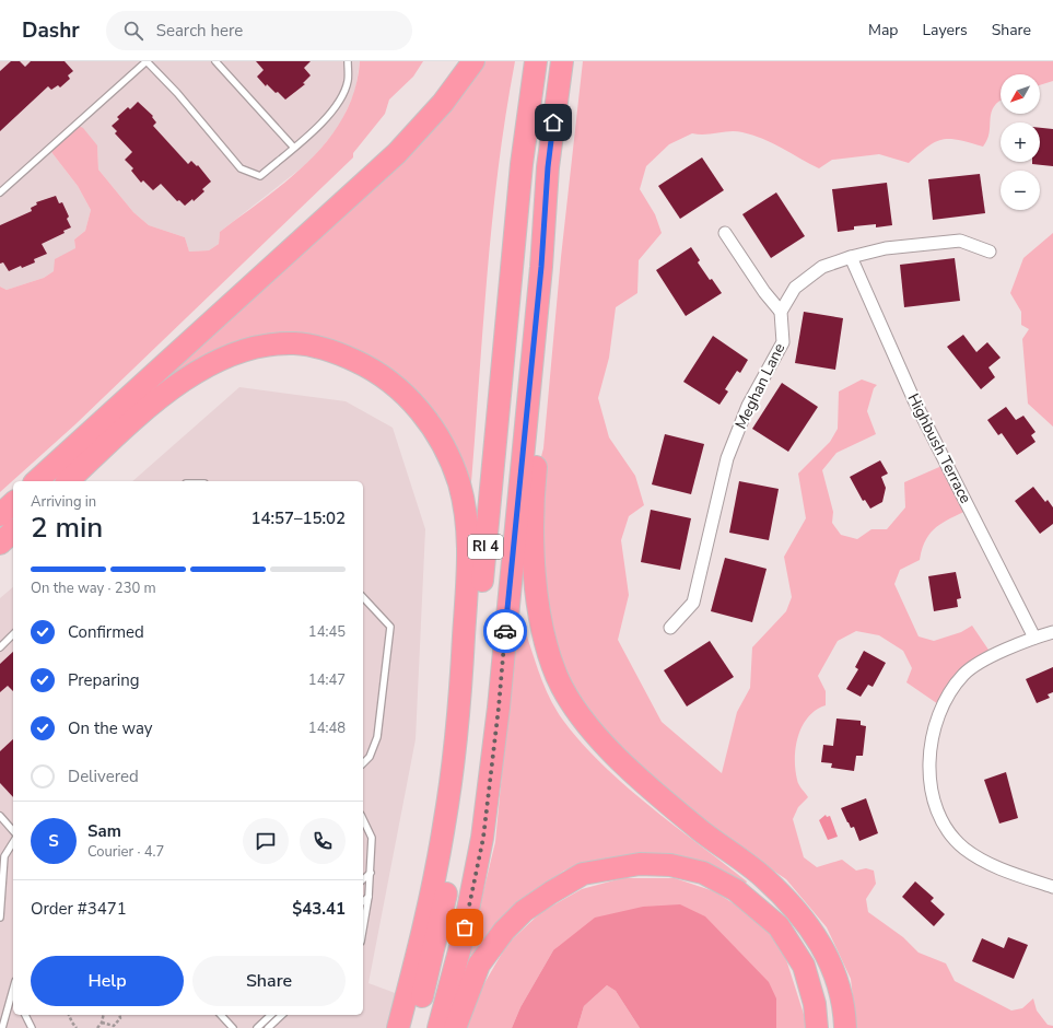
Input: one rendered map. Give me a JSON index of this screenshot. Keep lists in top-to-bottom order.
{
  "streets": {
    "highway": ["RI 4"],
    "street": ["Meghan Lane", "Highbush Terrace"]
  },
  "north": "bottom left",
  "page": {
    "header": "Dashr",
    "search": "Search here",
    "nav": ["Map", "Layers", "Share"],
    "map_buttons": ["+", "−"],
    "heading": ["2 min", "Arriving in", "14:57–15:02"],
    "panel": [
      "Sam",
      "Courier · 4.7",
      "Order #3471",
      "$43.41"
    ],
    "bar": "On the way · 230 m",
    "list": [
      ["Confirmed", "14:45"],
      ["Preparing", "14:47"],
      ["On the way", "14:48"],
      "Delivered"
    ],
    "round": "S",
    "buttons": ["Help", "Share"]
  }
}
